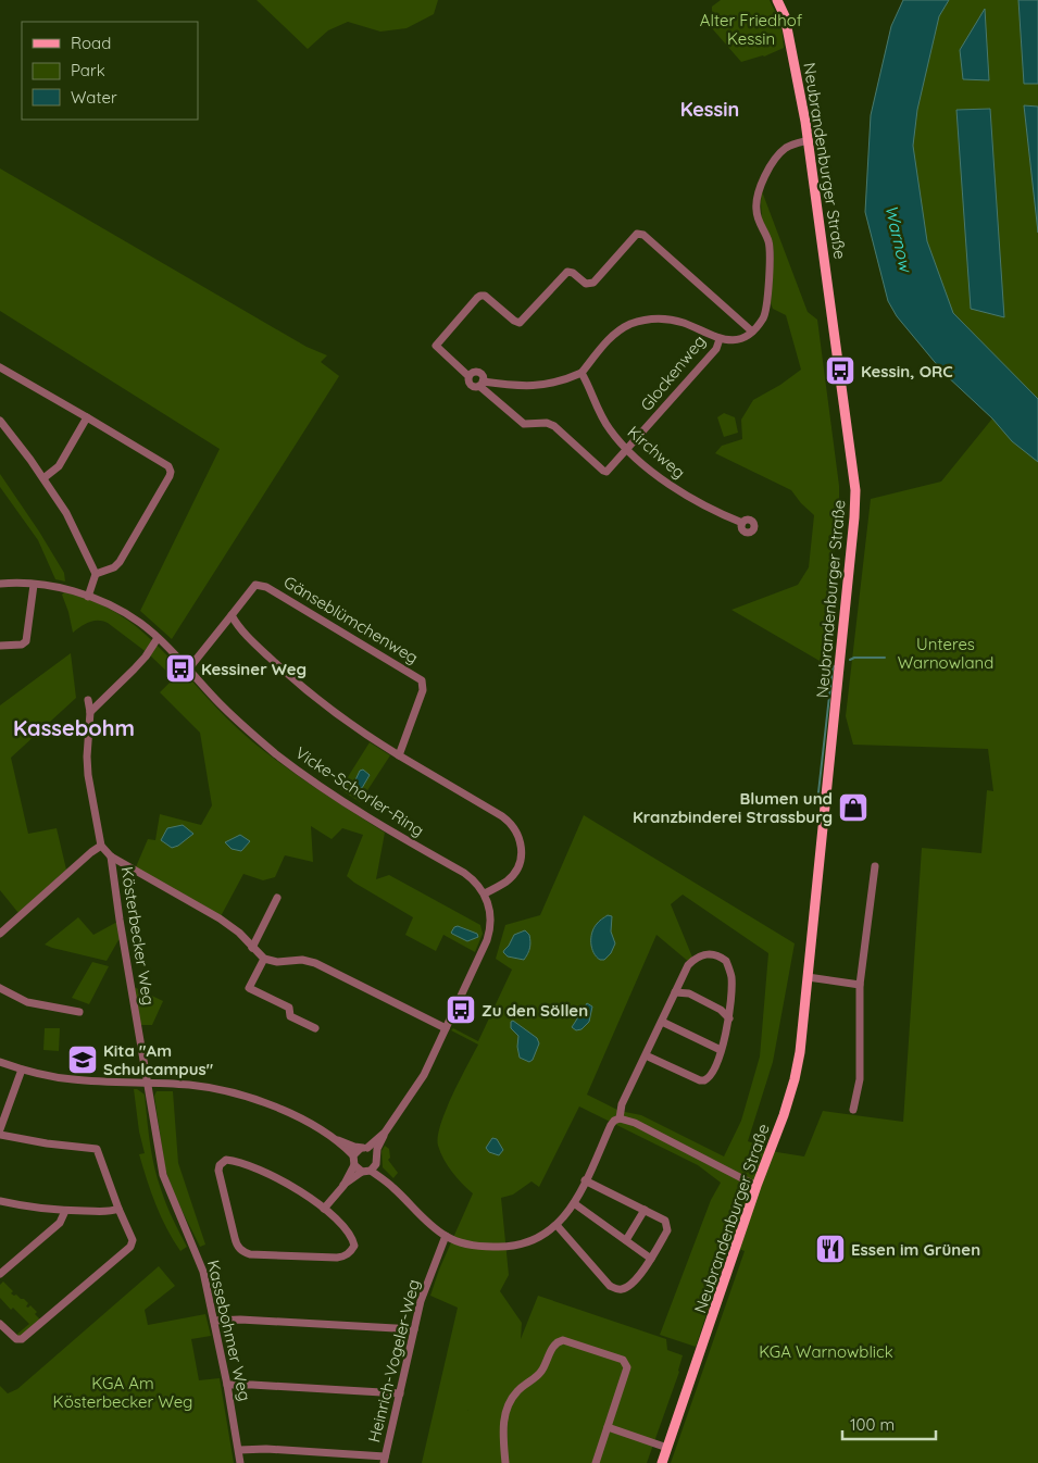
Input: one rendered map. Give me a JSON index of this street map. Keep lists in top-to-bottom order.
{
  "streets": {
    "main road": ["Neubrandenburger Straße"],
    "street": [
      "Glockenweg",
      "Kirchweg",
      "Gänseblümchenweg",
      "Vicke-Schorler-Ring",
      "Kösterbecker Weg",
      "Kassebohmer Weg",
      "Heinrich-Vogeler-Weg"
    ]
  },
  "crossings": [
    ["Glockenweg", "Kirchweg"],
    ["Gänseblümchenweg", "Vicke-Schorler-Ring"],
    ["Kösterbecker Weg", "Kassebohmer Weg"]
  ],
  "districts": ["Kessin", "Kassebohm"],
  "water": ["Warnow"],
  "parks": [
    "Alter Friedhof Kessin",
    "Unteres Warnowland",
    "KGA Warnowblick",
    "KGA Am Kösterbecker Weg"
  ],
  "places": {
    "bus stop": ["Kessin, ORC", "Kessiner Weg", "Zu den Söllen"],
    "shop": ["Blumen und Kranzbinderei Strassburg"],
    "school or university": ["Kita \"Am Schulcampus\""],
    "restaurant": ["Essen im Grünen"]
  },
  "legend": ["Road", "Park", "Water"],
  "scale_bar": "100 m"
}
